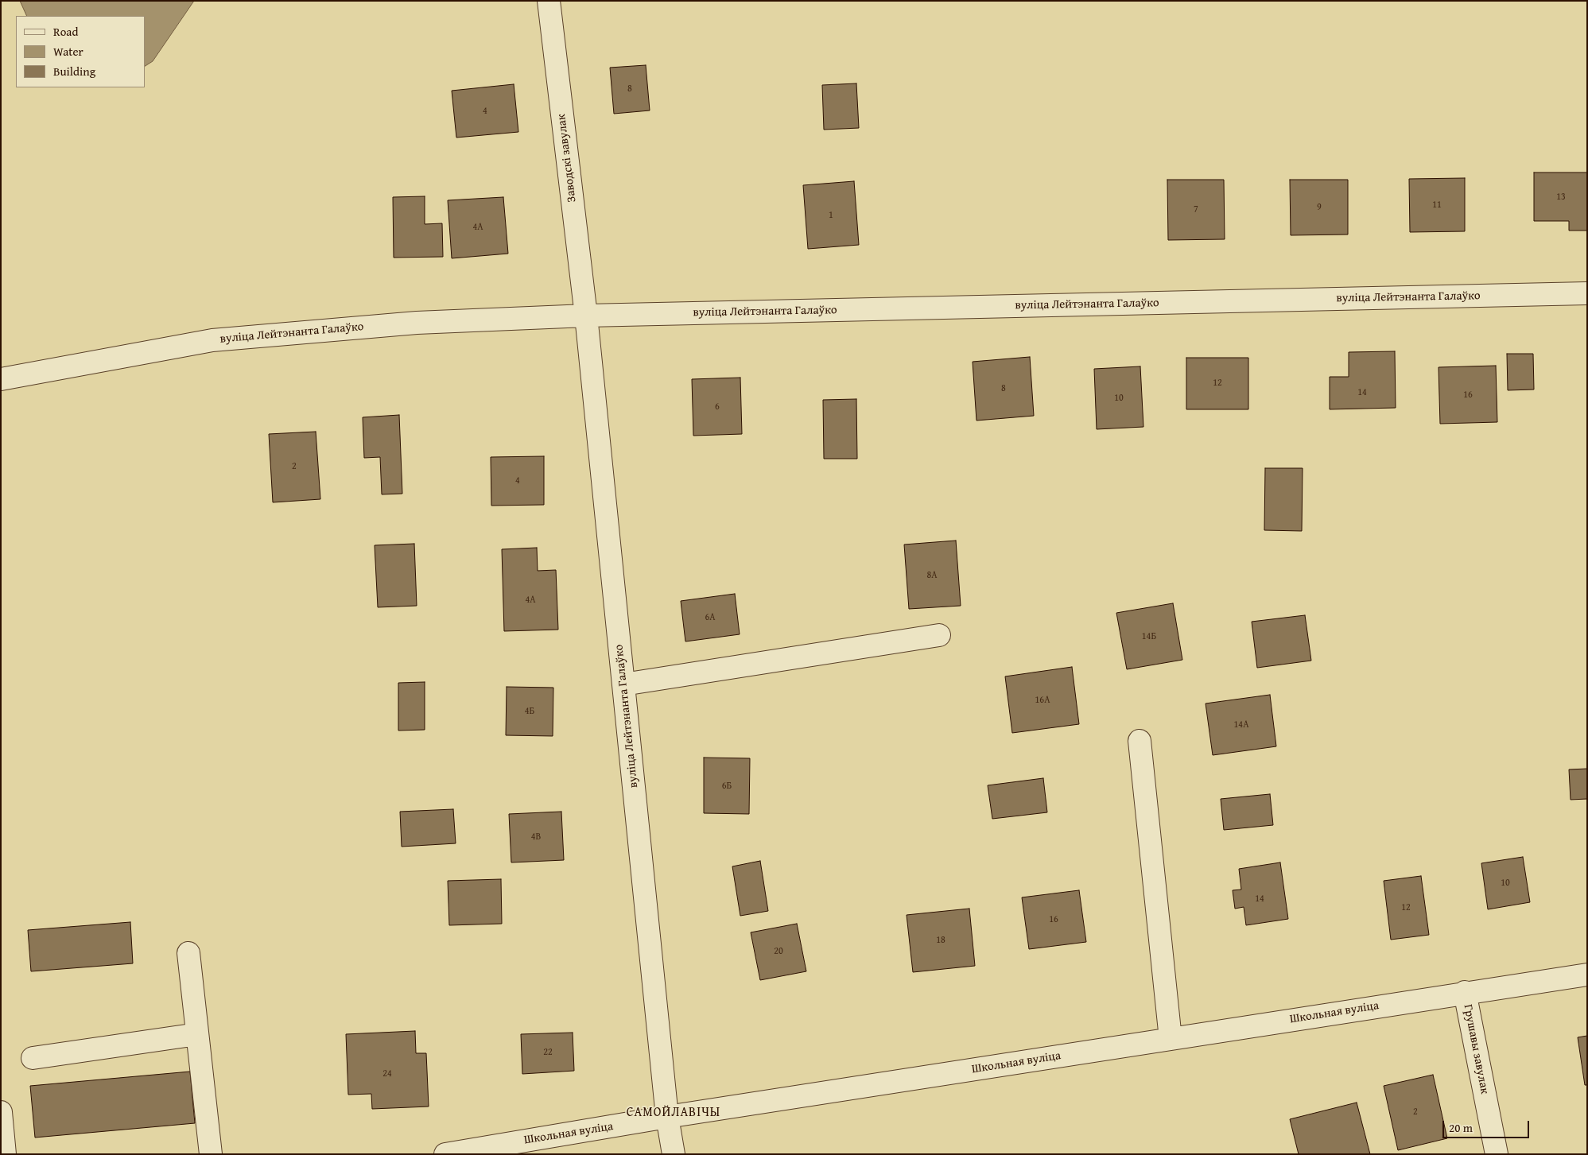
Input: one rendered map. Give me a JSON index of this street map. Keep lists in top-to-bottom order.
{
  "streets": {
    "street": [
      "Заводскі завулак",
      "вуліца Лейтэнанта Галаўко",
      "Школьная вуліца",
      "Грушавы завулак"
    ]
  },
  "crossings": [
    ["Заводскі завулак", "вуліца Лейтэнанта Галаўко"],
    ["вуліца Лейтэнанта Галаўко", "Школьная вуліца"],
    ["Школьная вуліца", "Грушавы завулак"]
  ],
  "districts": ["САМОЙЛАВІЧЫ"],
  "house_numbers": [
    "8",
    "4",
    "13",
    "11",
    "9",
    "7",
    "1",
    "4А",
    "12",
    "8",
    "14",
    "16",
    "10",
    "6",
    "2",
    "4",
    "8А",
    "4А",
    "6А",
    "14Б",
    "16А",
    "4Б",
    "14А",
    "6Б",
    "4В",
    "10",
    "14",
    "12",
    "16",
    "18",
    "20",
    "22",
    "24",
    "2"
  ],
  "legend": ["Road", "Water", "Building"],
  "scale_bar": "20 m"
}
